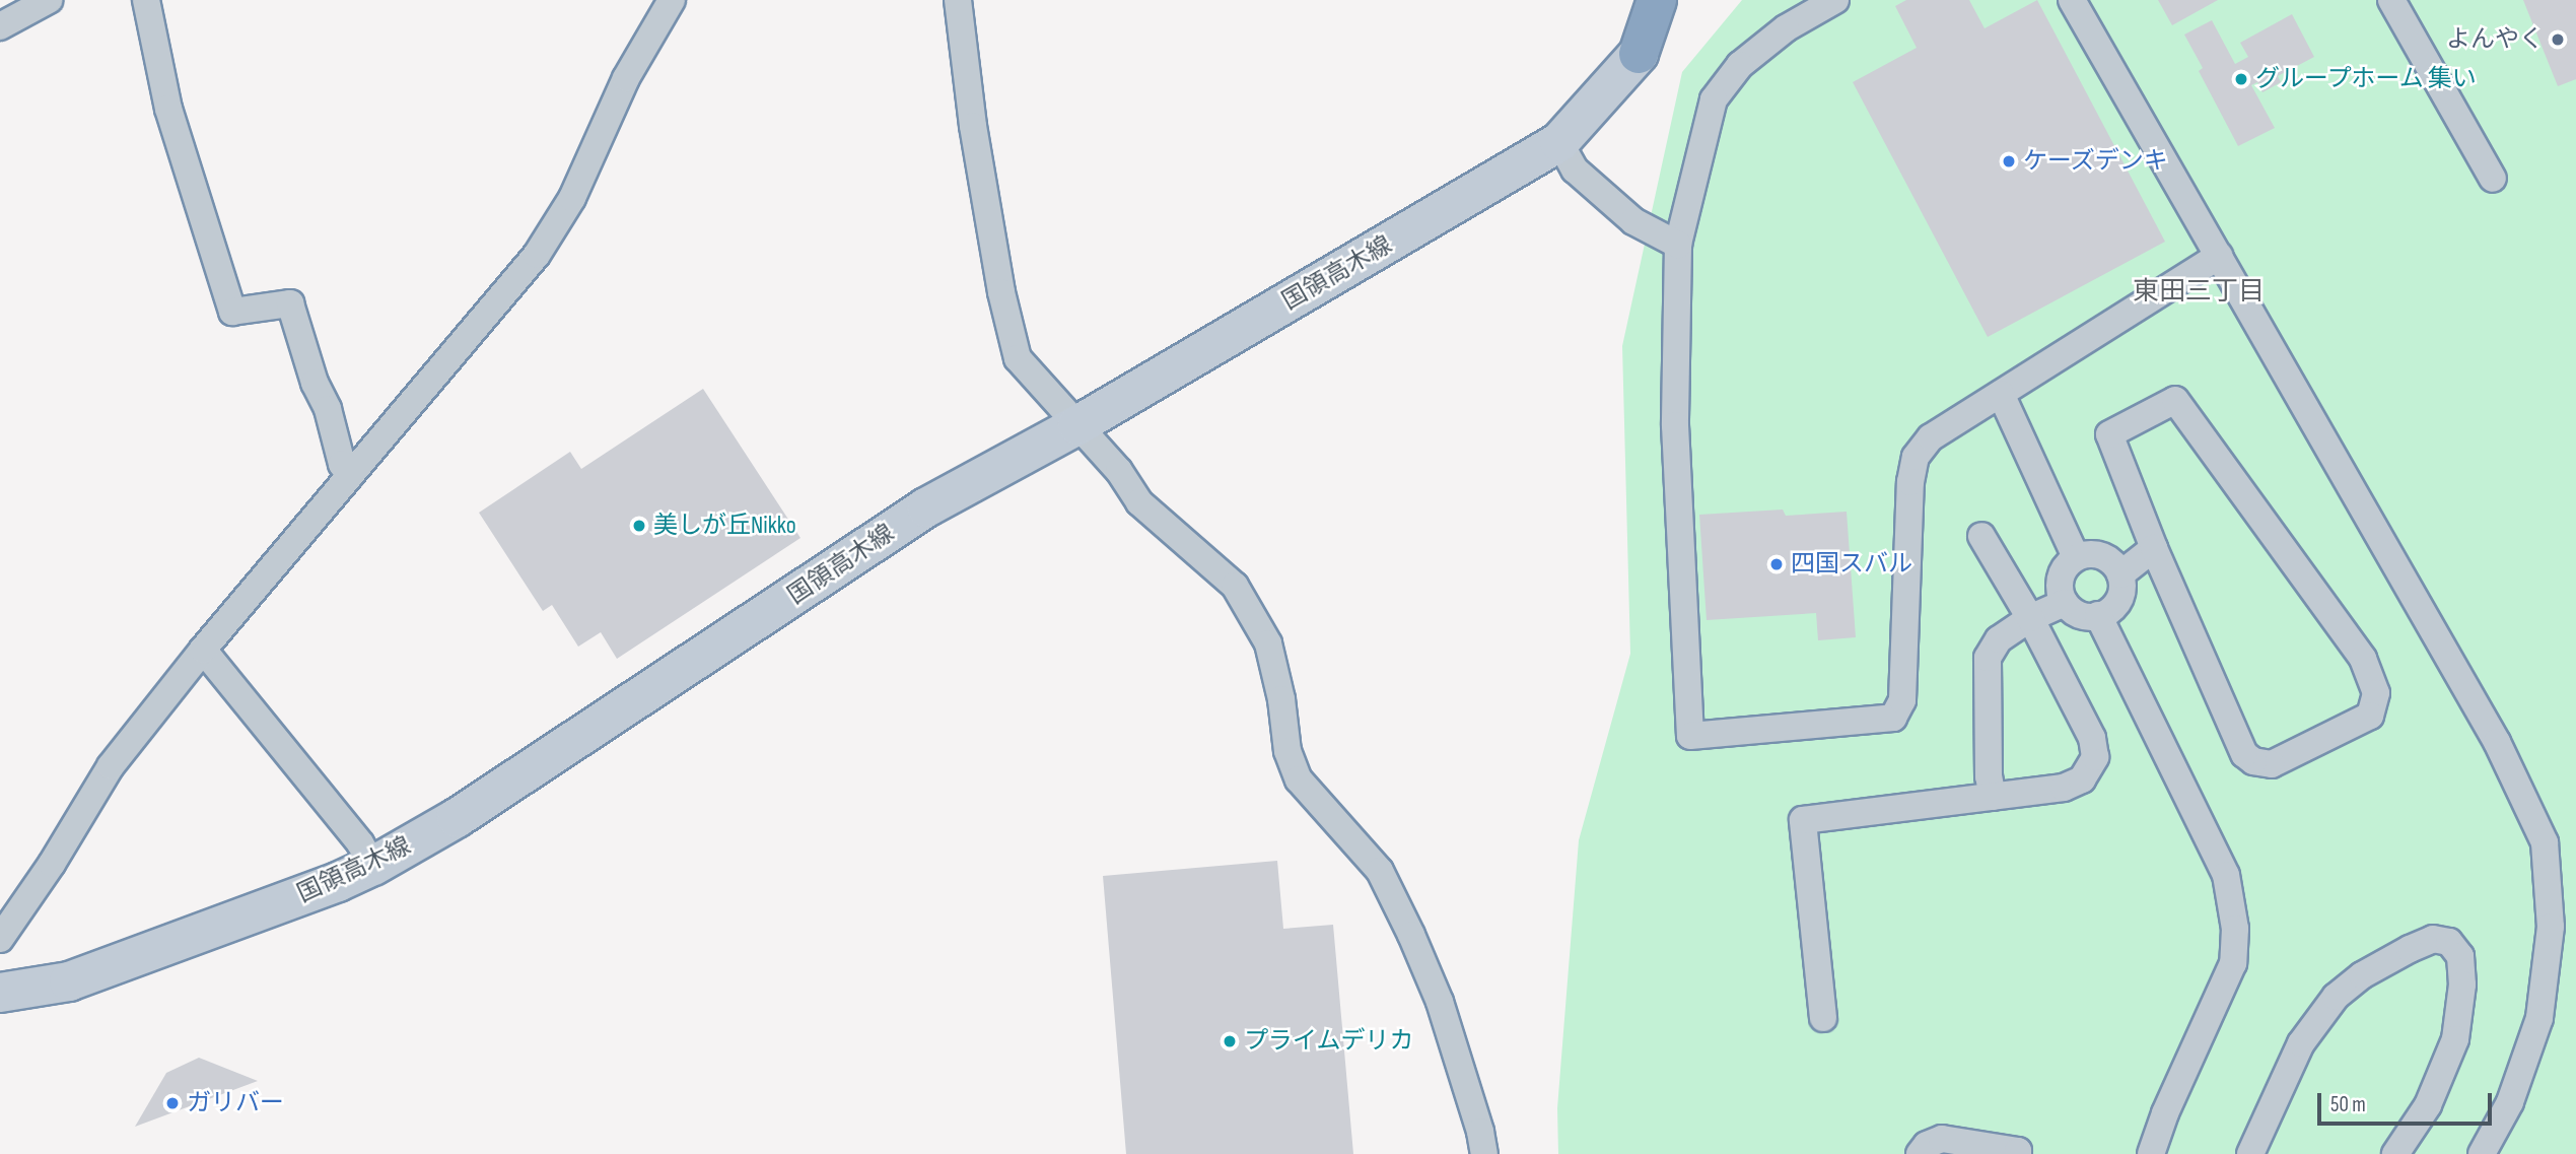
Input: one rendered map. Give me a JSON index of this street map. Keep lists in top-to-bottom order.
{
  "streets": {
    "main road": ["国領高木線"]
  },
  "districts": ["東田三丁目"],
  "places": [
    "よんやく",
    "グループホーム 集い",
    "ケーズデンキ",
    "美しが丘Nikko",
    "四国スバル",
    "プライムデリカ",
    "ガリバー"
  ],
  "scale_bar": "50 m"
}
